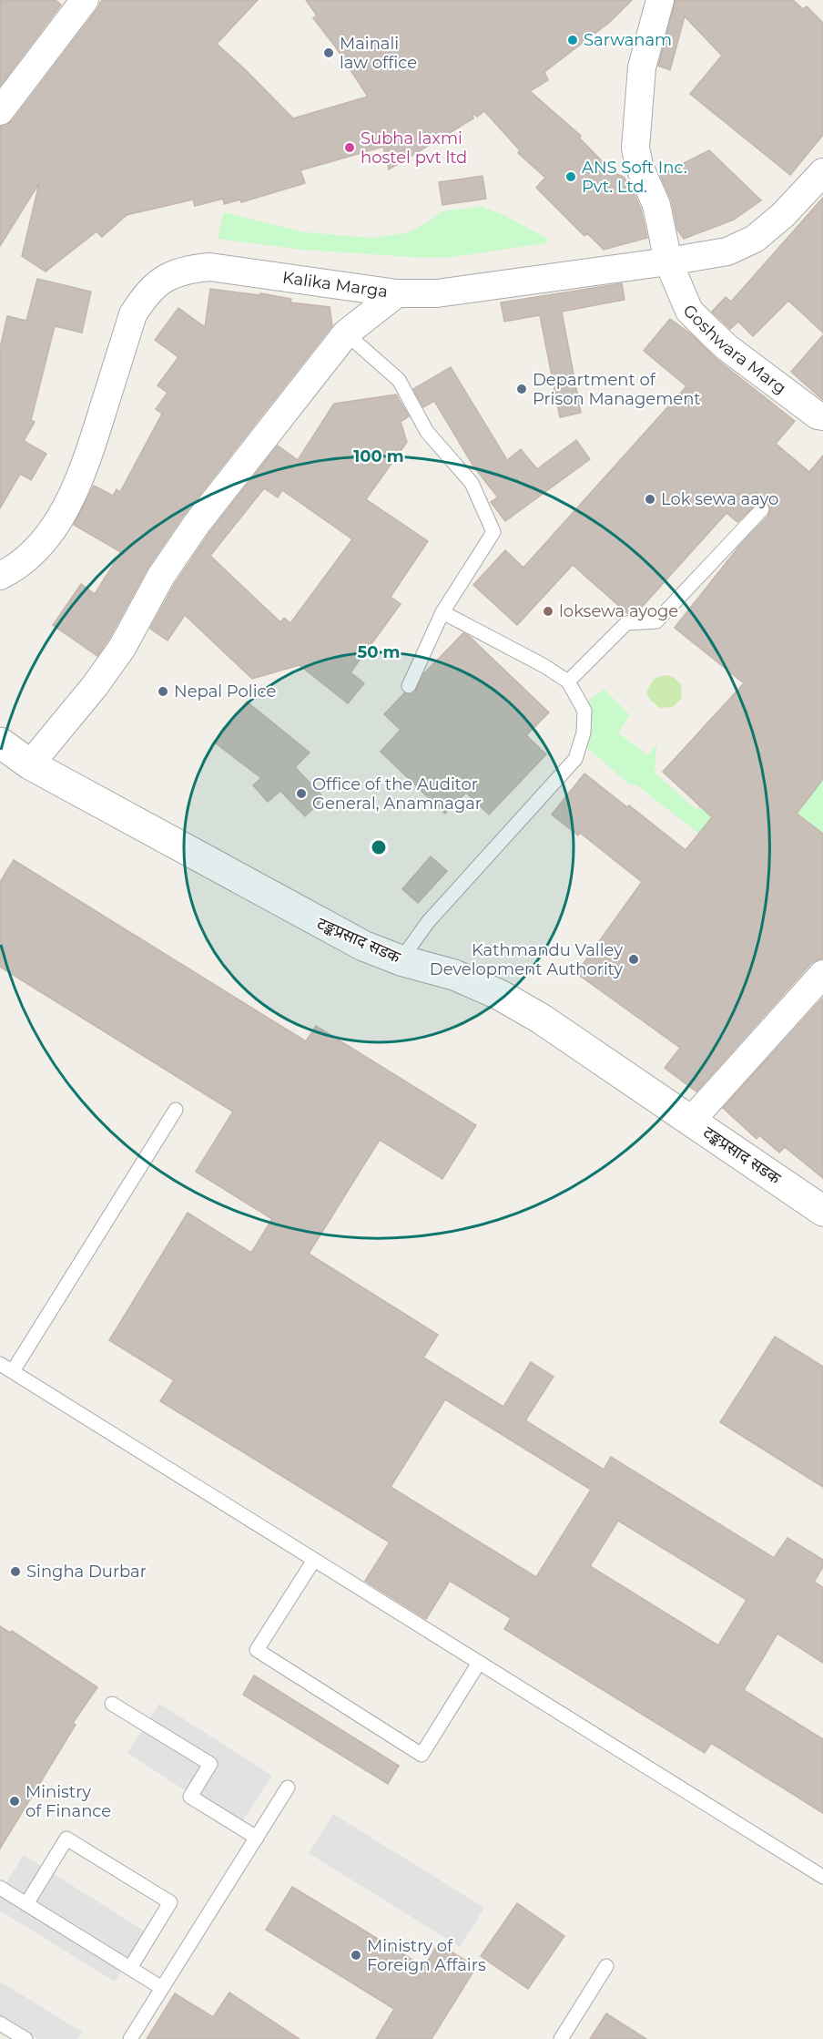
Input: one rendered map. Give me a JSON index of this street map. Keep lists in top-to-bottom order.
{
  "streets": {
    "street": ["Kalika Marga", "Goshwara Marg", "टङ्कप्रसाद सडक"]
  },
  "crossings": [
    ["Kalika Marga", "Goshwara Marg"]
  ],
  "places": [
    "Sarwanam",
    "Mainali law office",
    "Subha laxmi hostel pvt ltd",
    "ANS Soft Inc. Pvt. Ltd.",
    "Department of Prison Management",
    "Lok sewa aayo",
    "loksewa ayoge",
    "Nepal Police",
    "Office of the Auditor General, Anamnagar",
    "Kathmandu Valley Development Authority",
    "Singha Durbar",
    "Ministry of Finance",
    "Ministry of Foreign Affairs"
  ],
  "rings": ["100 m", "50 m"]
}
